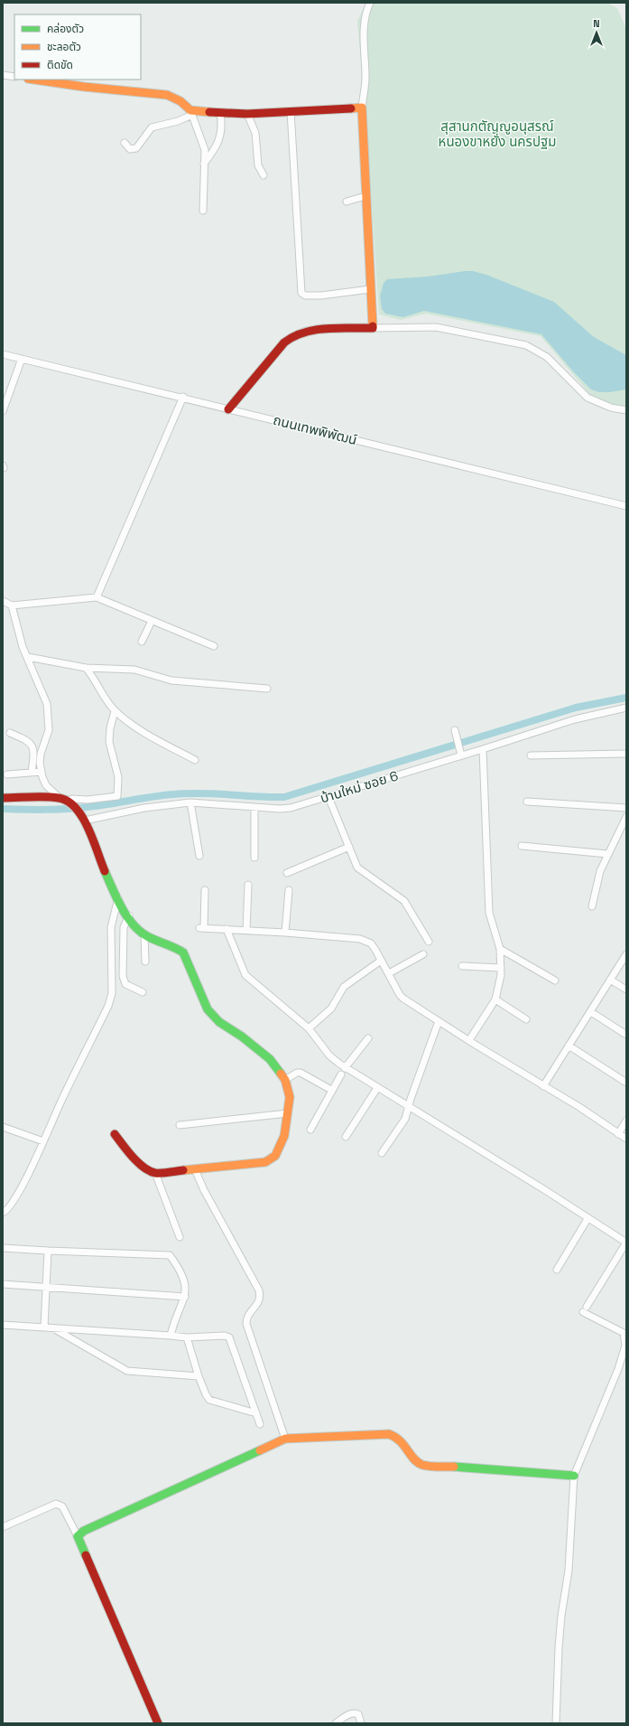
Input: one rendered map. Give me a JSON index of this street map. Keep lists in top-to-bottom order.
{
  "streets": {
    "street": ["ถนนเทพพิพัฒน์", "บ้านใหม่ ซอย 6"]
  },
  "parks": ["สุสานกตัญญูอนุสรณ์ หนองขาหยั่ง นครปฐม"],
  "legend": ["คล่องตัว", "ชะลอตัว", "ติดขัด"],
  "north": "top"
}
